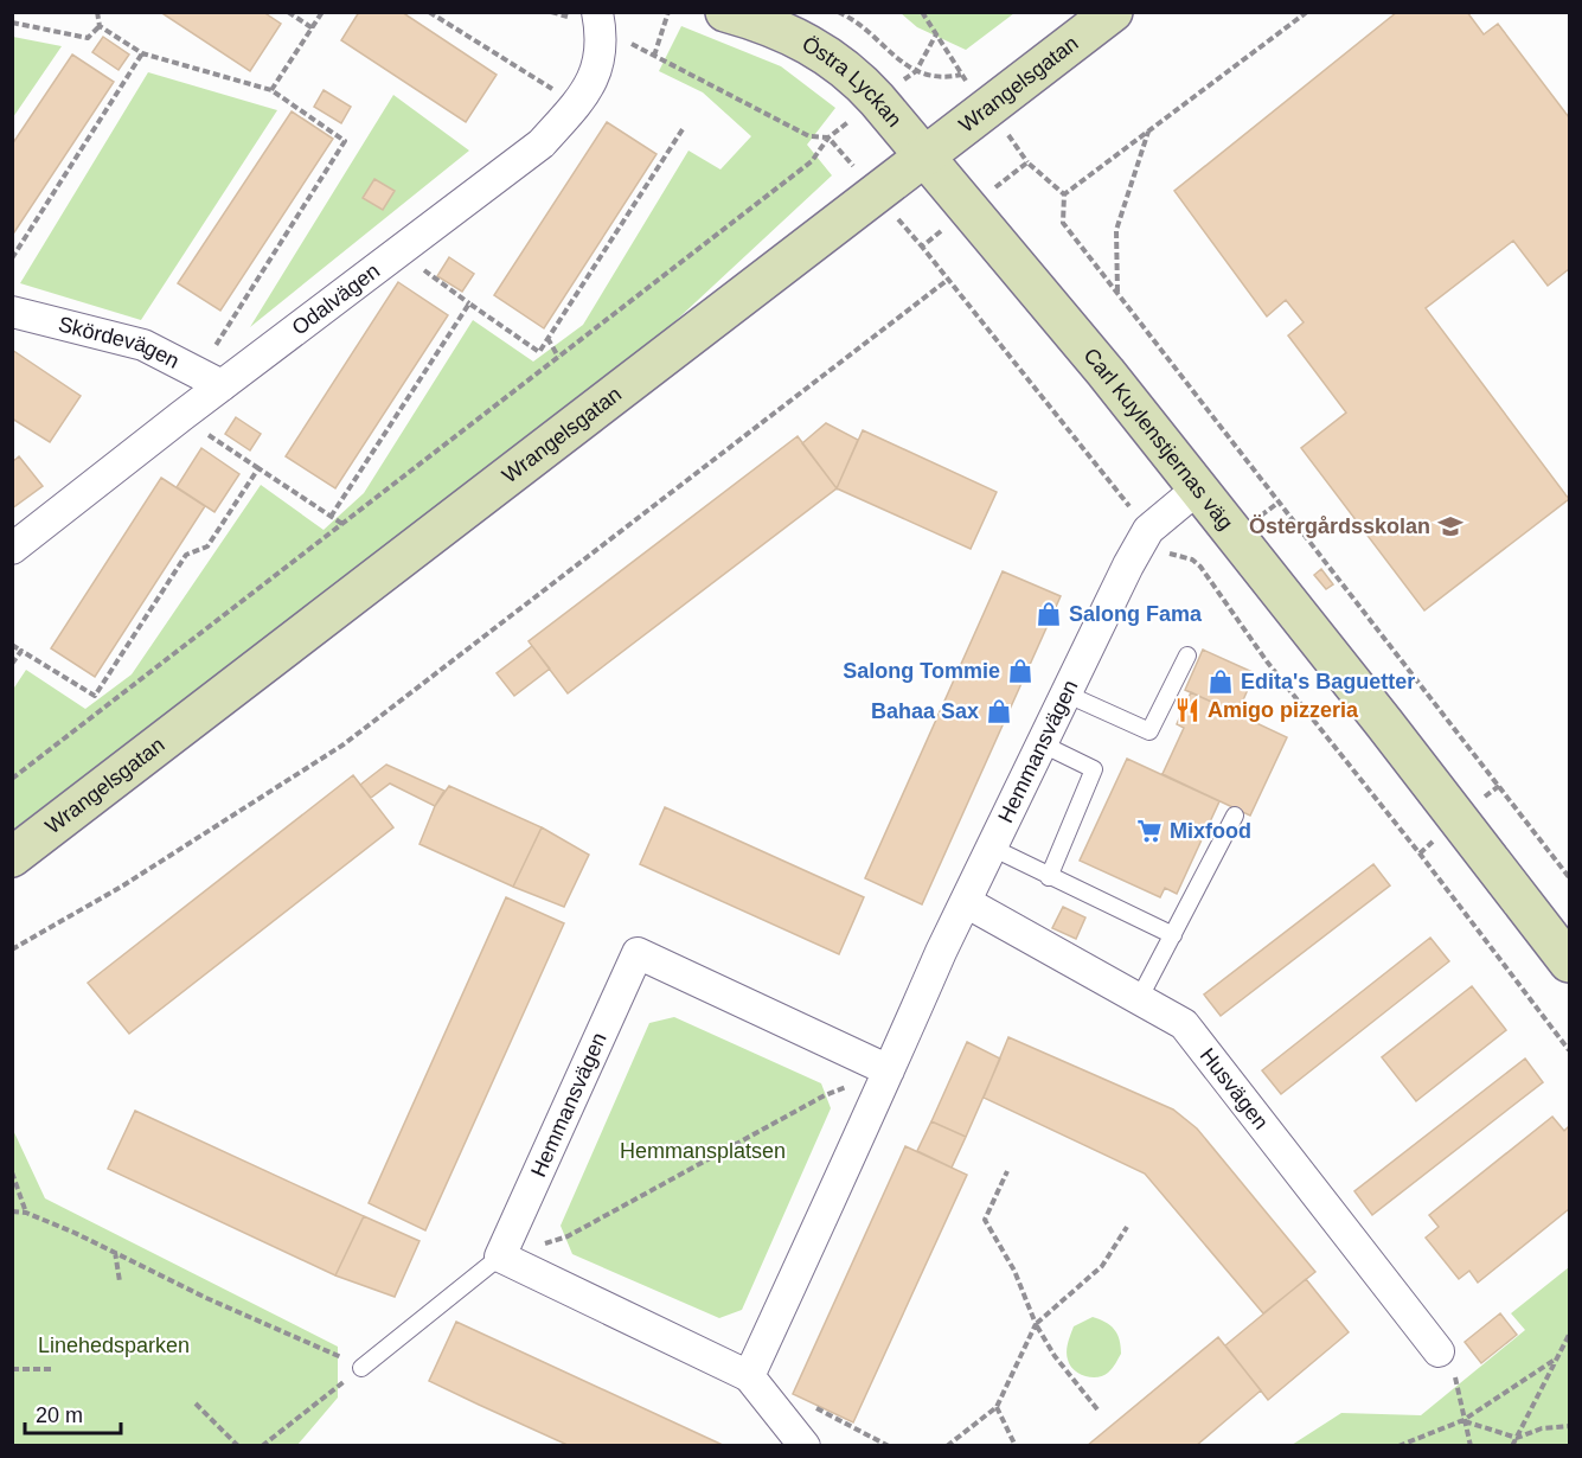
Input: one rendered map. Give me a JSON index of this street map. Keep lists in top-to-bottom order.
{
  "streets": {
    "main road": ["Wrangelsgatan", "Östra Lyckan", "Carl Kuylenstjernas väg"],
    "street": [
      "Odalvägen",
      "Skördevägen",
      "Hemmansvägen",
      "Husvägen"
    ]
  },
  "crossings": [
    ["Wrangelsgatan", "Östra Lyckan"],
    ["Wrangelsgatan", "Carl Kuylenstjernas väg"],
    ["Östra Lyckan", "Carl Kuylenstjernas väg"],
    ["Odalvägen", "Skördevägen"],
    ["Carl Kuylenstjernas väg", "Hemmansvägen"],
    ["Hemmansvägen", "Husvägen"]
  ],
  "parks": ["Hemmansplatsen", "Linehedsparken"],
  "places": {
    "school or university": ["Östergårdsskolan"],
    "shop": [
      "Salong Fama",
      "Salong Tommie",
      "Edita's Baguetter",
      "Bahaa Sax"
    ],
    "restaurant": ["Amigo pizzeria"],
    "supermarket": ["Mixfood"]
  },
  "scale_bar": "20 m"
}
